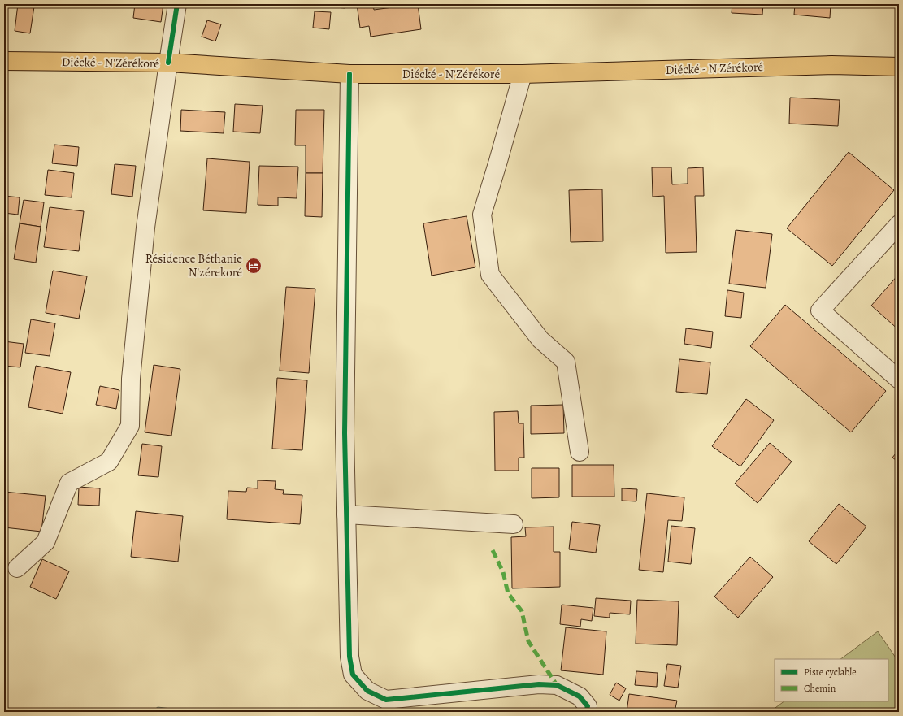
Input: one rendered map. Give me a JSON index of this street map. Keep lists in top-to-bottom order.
{
  "streets": {
    "highway": ["Diécké - N'Zérékoré"]
  },
  "places": {
    "hotel": ["Résidence Béthanie N'zérekoré"]
  },
  "legend": ["Piste cyclable", "Chemin"]
}
